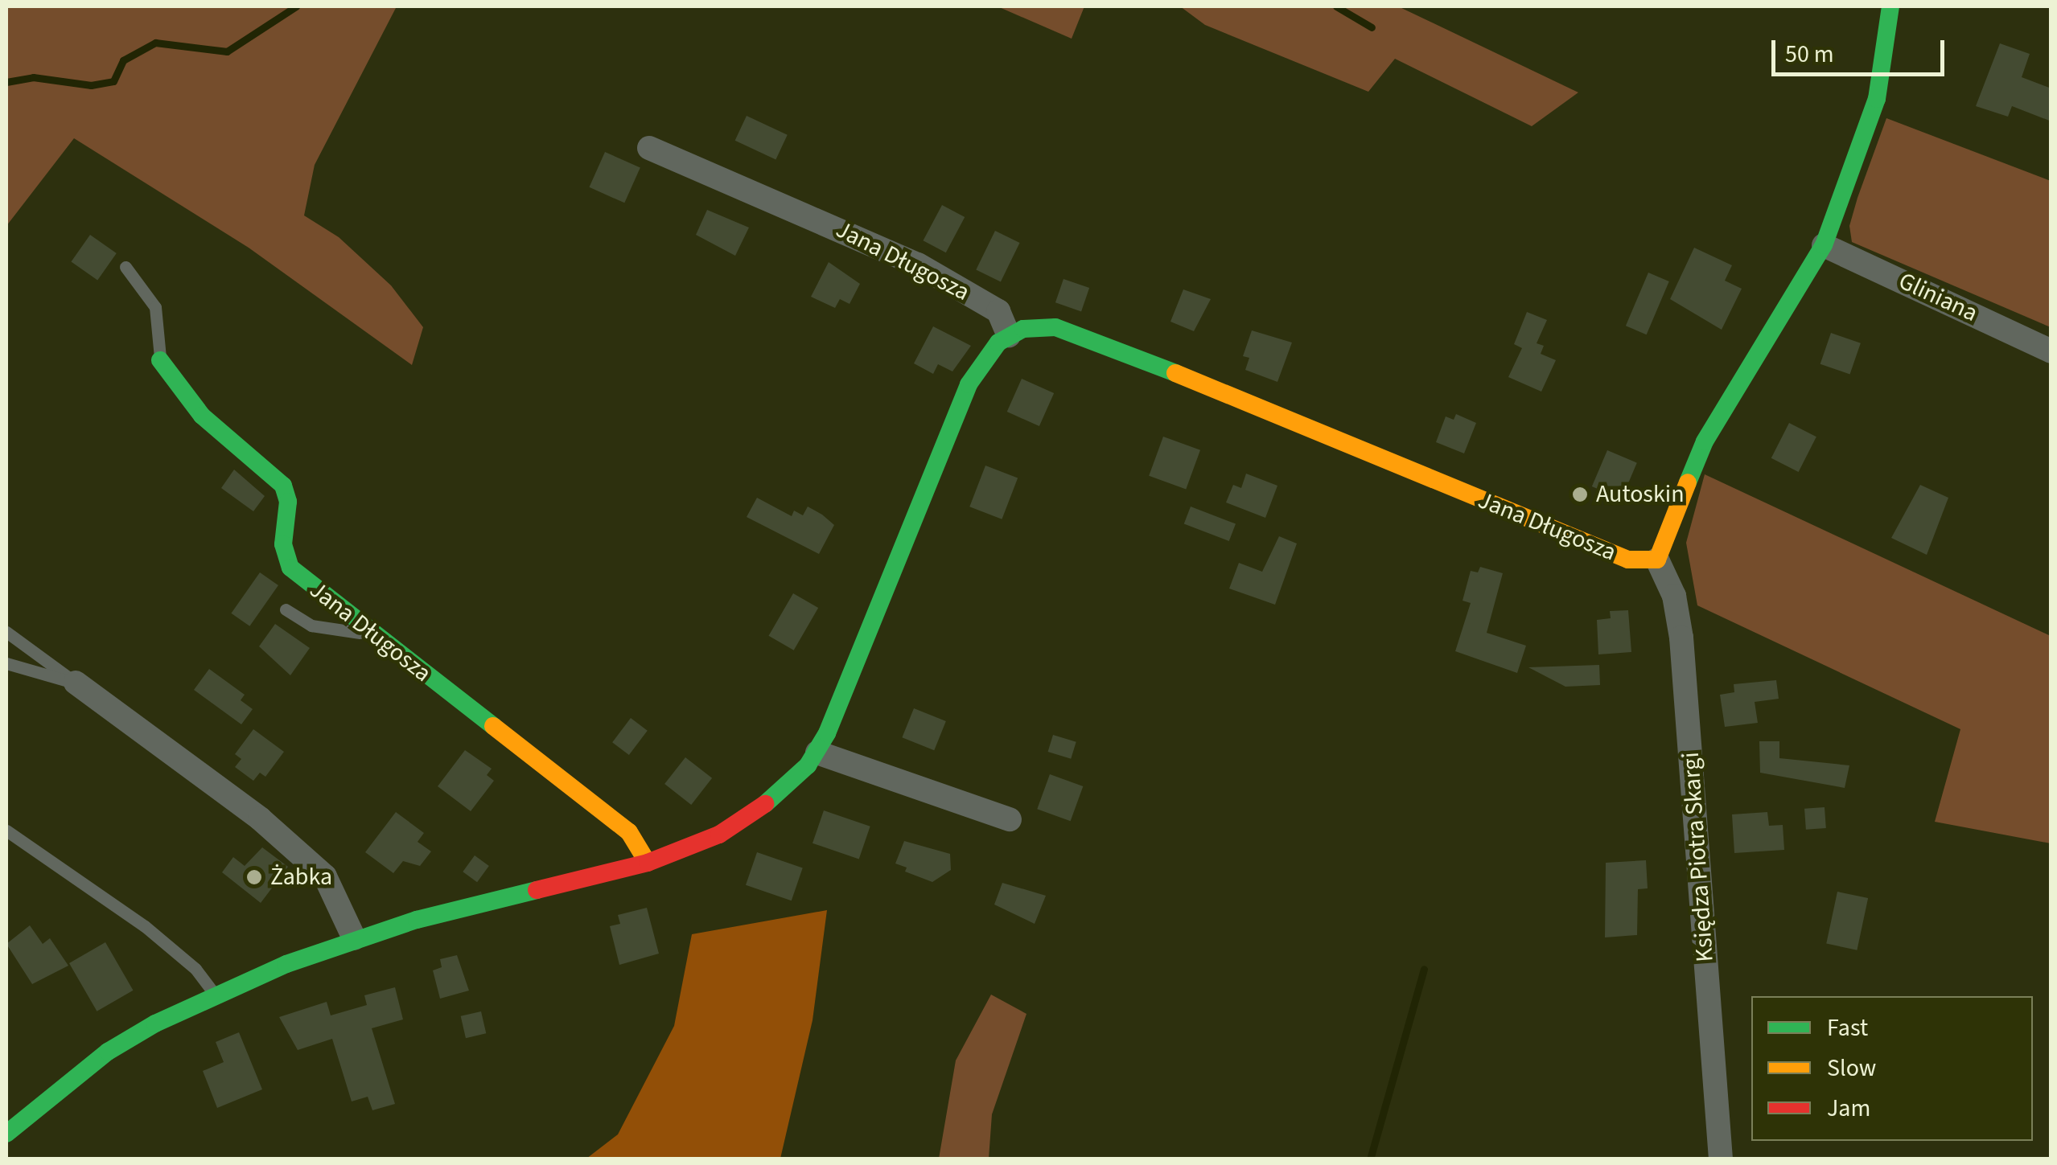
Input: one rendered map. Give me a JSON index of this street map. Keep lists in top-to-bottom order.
{
  "streets": {
    "street": ["Jana Długosza", "Gliniana", "Księdza Piotra Skargi"]
  },
  "crossings": [
    ["Jana Długosza", "Księdza Piotra Skargi"]
  ],
  "places": ["Autoskin", "Żabka"],
  "legend": ["Fast", "Slow", "Jam"],
  "scale_bar": "50 m"
}
